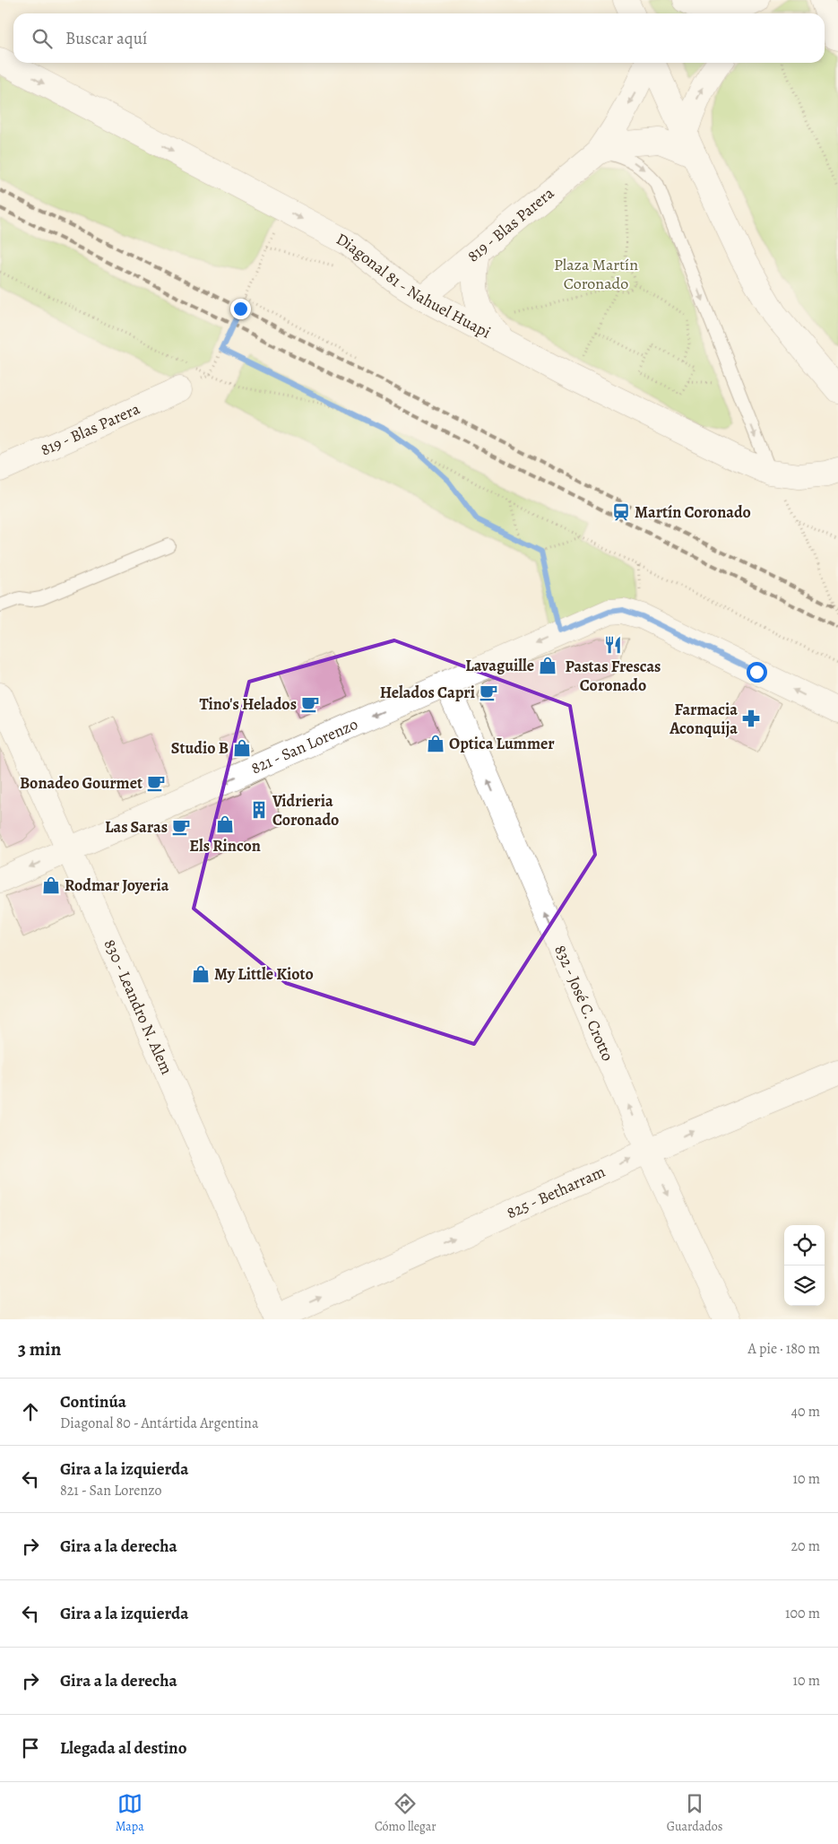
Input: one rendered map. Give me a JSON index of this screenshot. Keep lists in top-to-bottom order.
{
  "streets": {
    "street": [
      "819 - Blas Parera",
      "Diagonal 81 - Nahuel Huapi",
      "821 - San Lorenzo",
      "832 - José C. Crotto",
      "830 - Leandro N. Alem",
      "825 - Betharram"
    ]
  },
  "crossings": [
    ["819 - Blas Parera", "Diagonal 81 - Nahuel Huapi"],
    ["821 - San Lorenzo", "832 - José C. Crotto"],
    ["821 - San Lorenzo", "830 - Leandro N. Alem"],
    ["832 - José C. Crotto", "825 - Betharram"],
    ["830 - Leandro N. Alem", "825 - Betharram"]
  ],
  "one_way": ["Diagonal 81 - Nahuel Huapi", "821 - San Lorenzo", "825 - Betharram"],
  "parks": ["Plaza Martín Coronado"],
  "places": {
    "station": ["Martín Coronado"],
    "restaurant": ["Pastas Frescas Coronado"],
    "shop": [
      "Lavaguille",
      "Optica Lummer",
      "Studio B",
      "Els Rincon",
      "Rodmar Joyeria",
      "My Little Kioto"
    ],
    "cafe": [
      "Helados Capri",
      "Tino's Helados",
      "Bonadeo Gourmet",
      "Las Saras"
    ],
    "pharmacy": ["Farmacia Aconquija"],
    "building": ["Vidrieria Coronado"]
  },
  "page": {
    "search": "Buscar aquí",
    "heading": ["3 min", "A pie · 180 m"],
    "list": [
      ["Continúa", "Diagonal 80 - Antártida Argentina", "40 m"],
      ["Gira a la izquierda", "821 - San Lorenzo", "10 m"],
      ["Gira a la derecha", "20 m"],
      ["Gira a la izquierda", "100 m"],
      ["Gira a la derecha", "10 m"],
      "Llegada al destino"
    ],
    "nav": ["Mapa", "Cómo llegar", "Guardados"]
  }
}
